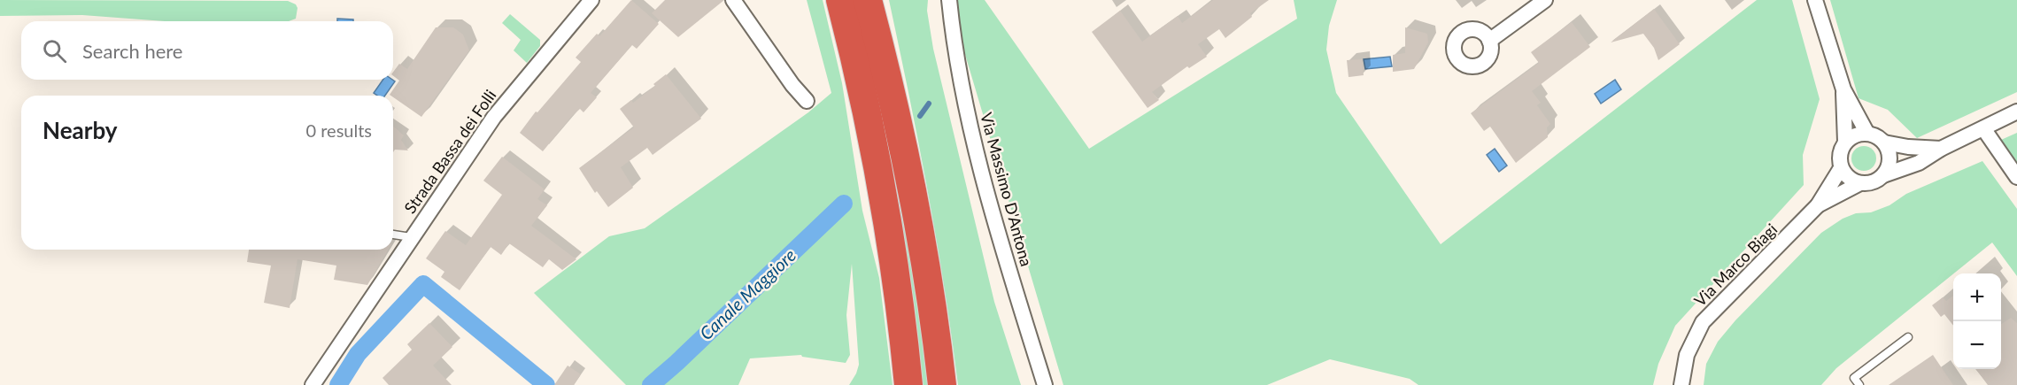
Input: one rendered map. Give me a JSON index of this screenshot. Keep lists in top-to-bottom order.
{
  "streets": {
    "street": ["Strada Bassa dei Folli", "Via Massimo D'Antona", "Via Marco Biagi"]
  },
  "water": ["Canale Maggiore"],
  "page": {
    "search": "Search here",
    "heading": ["Nearby", "0 results"],
    "map_buttons": ["+", "−"]
  }
}
